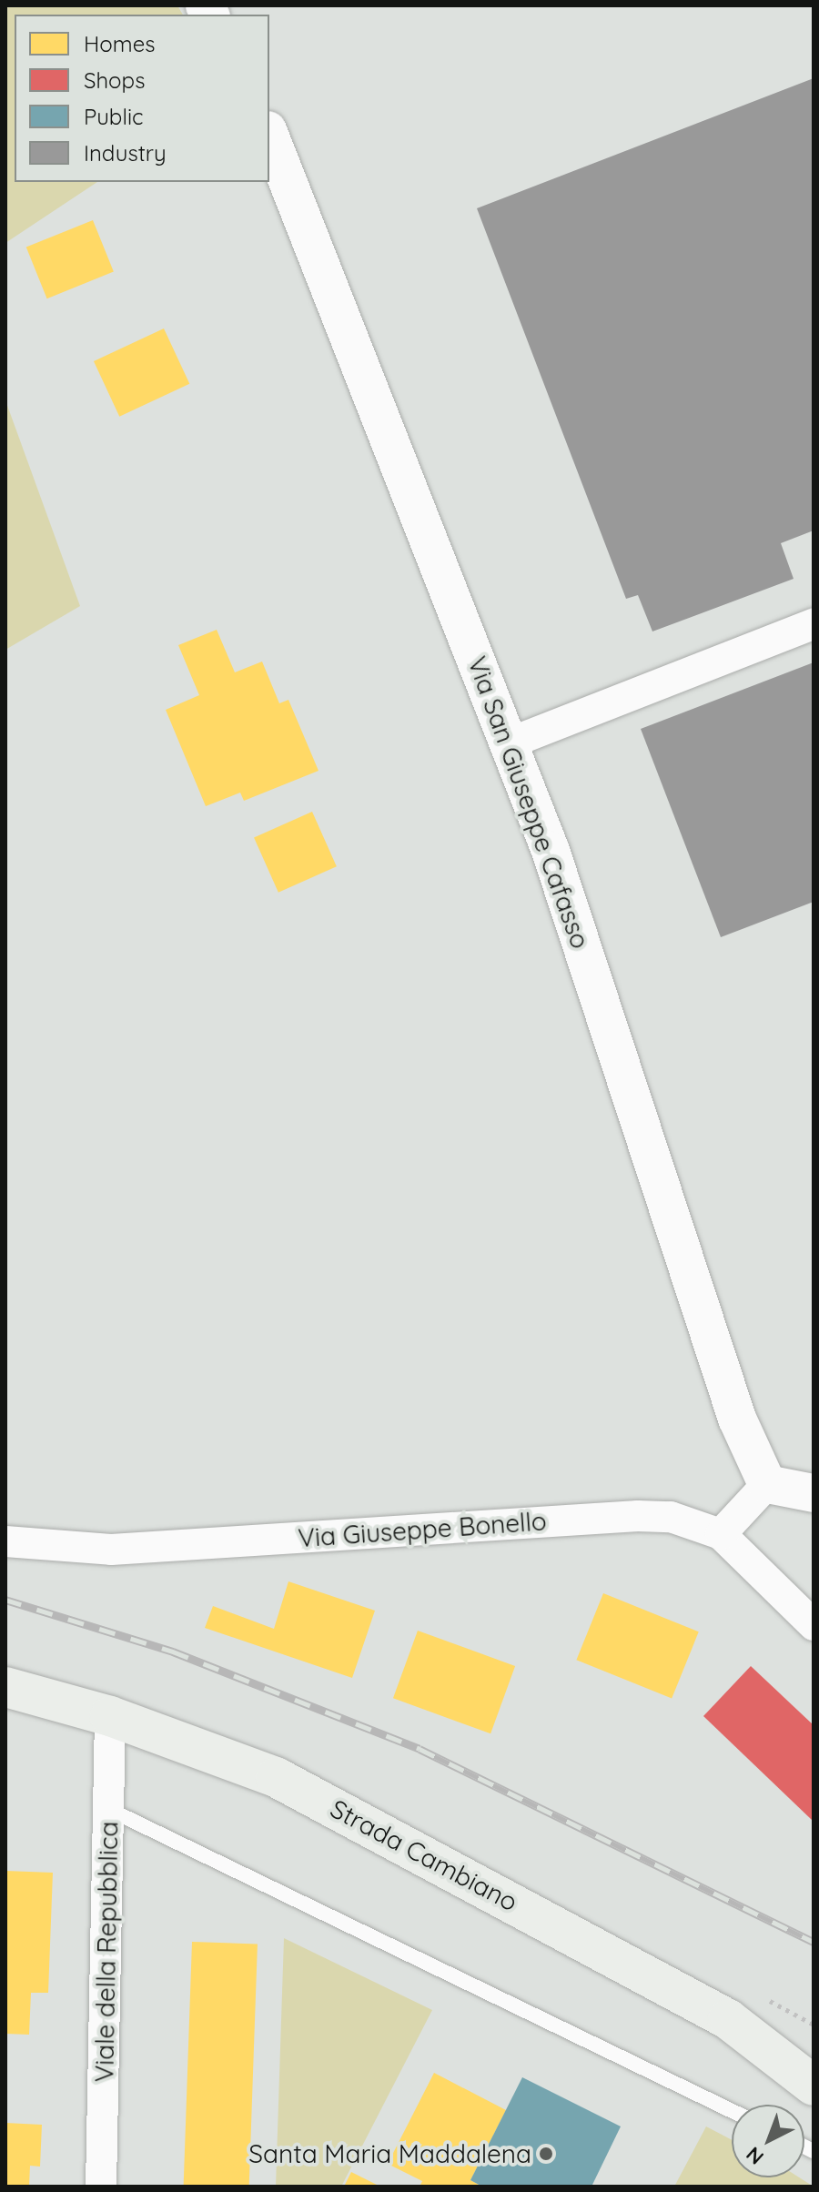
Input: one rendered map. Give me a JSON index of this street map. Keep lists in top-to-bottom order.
{
  "streets": {
    "main road": ["Strada Cambiano"],
    "street": ["Via San Giuseppe Cafasso", "Via Giuseppe Bonello", "Viale della Repubblica"]
  },
  "crossings": [
    ["Strada Cambiano", "Viale della Repubblica"]
  ],
  "places": ["Santa Maria Maddalena"],
  "legend": [
    "Homes",
    "Shops",
    "Public",
    "Industry"
  ],
  "north": "bottom left"
}
